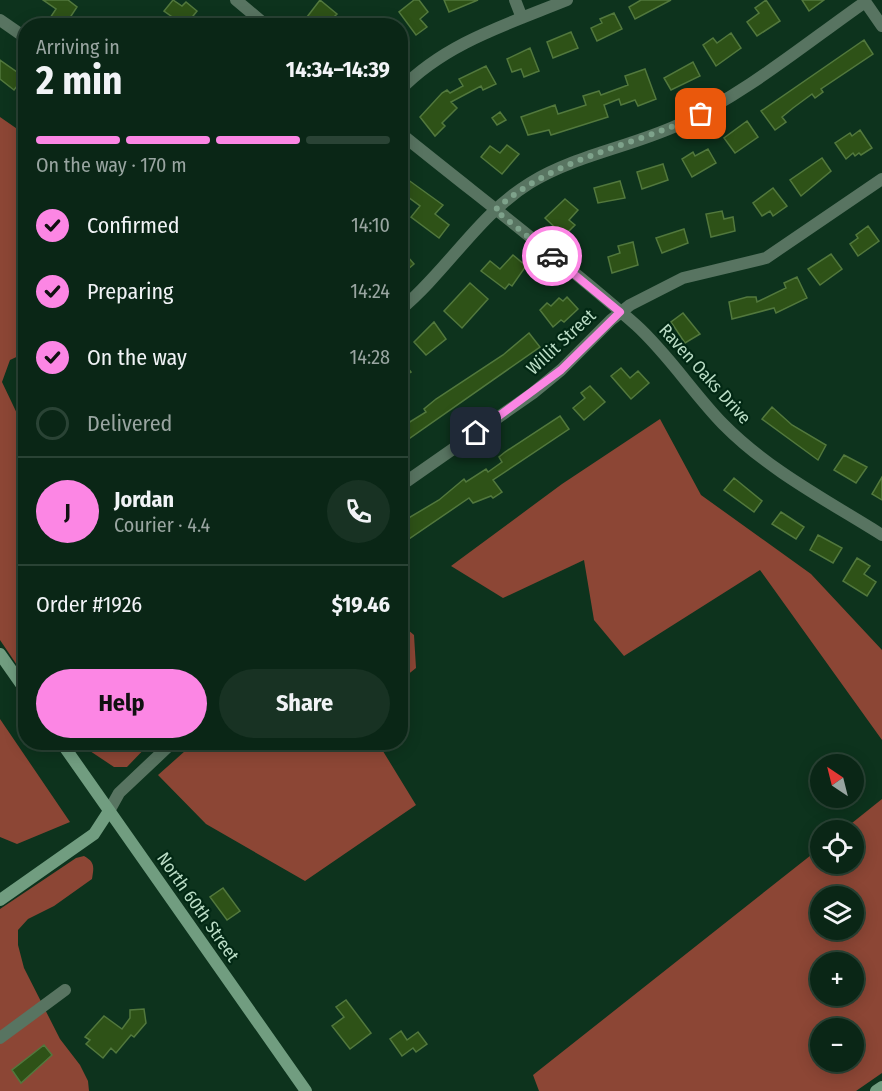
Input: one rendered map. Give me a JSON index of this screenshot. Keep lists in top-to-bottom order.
{
  "streets": {
    "main road": ["North 60th Street"],
    "street": ["Willit Street", "Raven Oaks Drive"]
  },
  "crossings": [
    ["Willit Street", "Raven Oaks Drive"]
  ],
  "north": "top left",
  "page": {
    "heading": ["2 min", "Arriving in", "14:34–14:39"],
    "panel": [
      "Jordan",
      "Courier · 4.4",
      "Order #1926",
      "$19.46"
    ],
    "bar": "On the way · 170 m",
    "list": [
      ["Confirmed", "14:10"],
      ["Preparing", "14:24"],
      ["On the way", "14:28"],
      "Delivered"
    ],
    "round": "J",
    "buttons": ["Help", "Share"],
    "map_buttons": ["+", "−"]
  }
}
